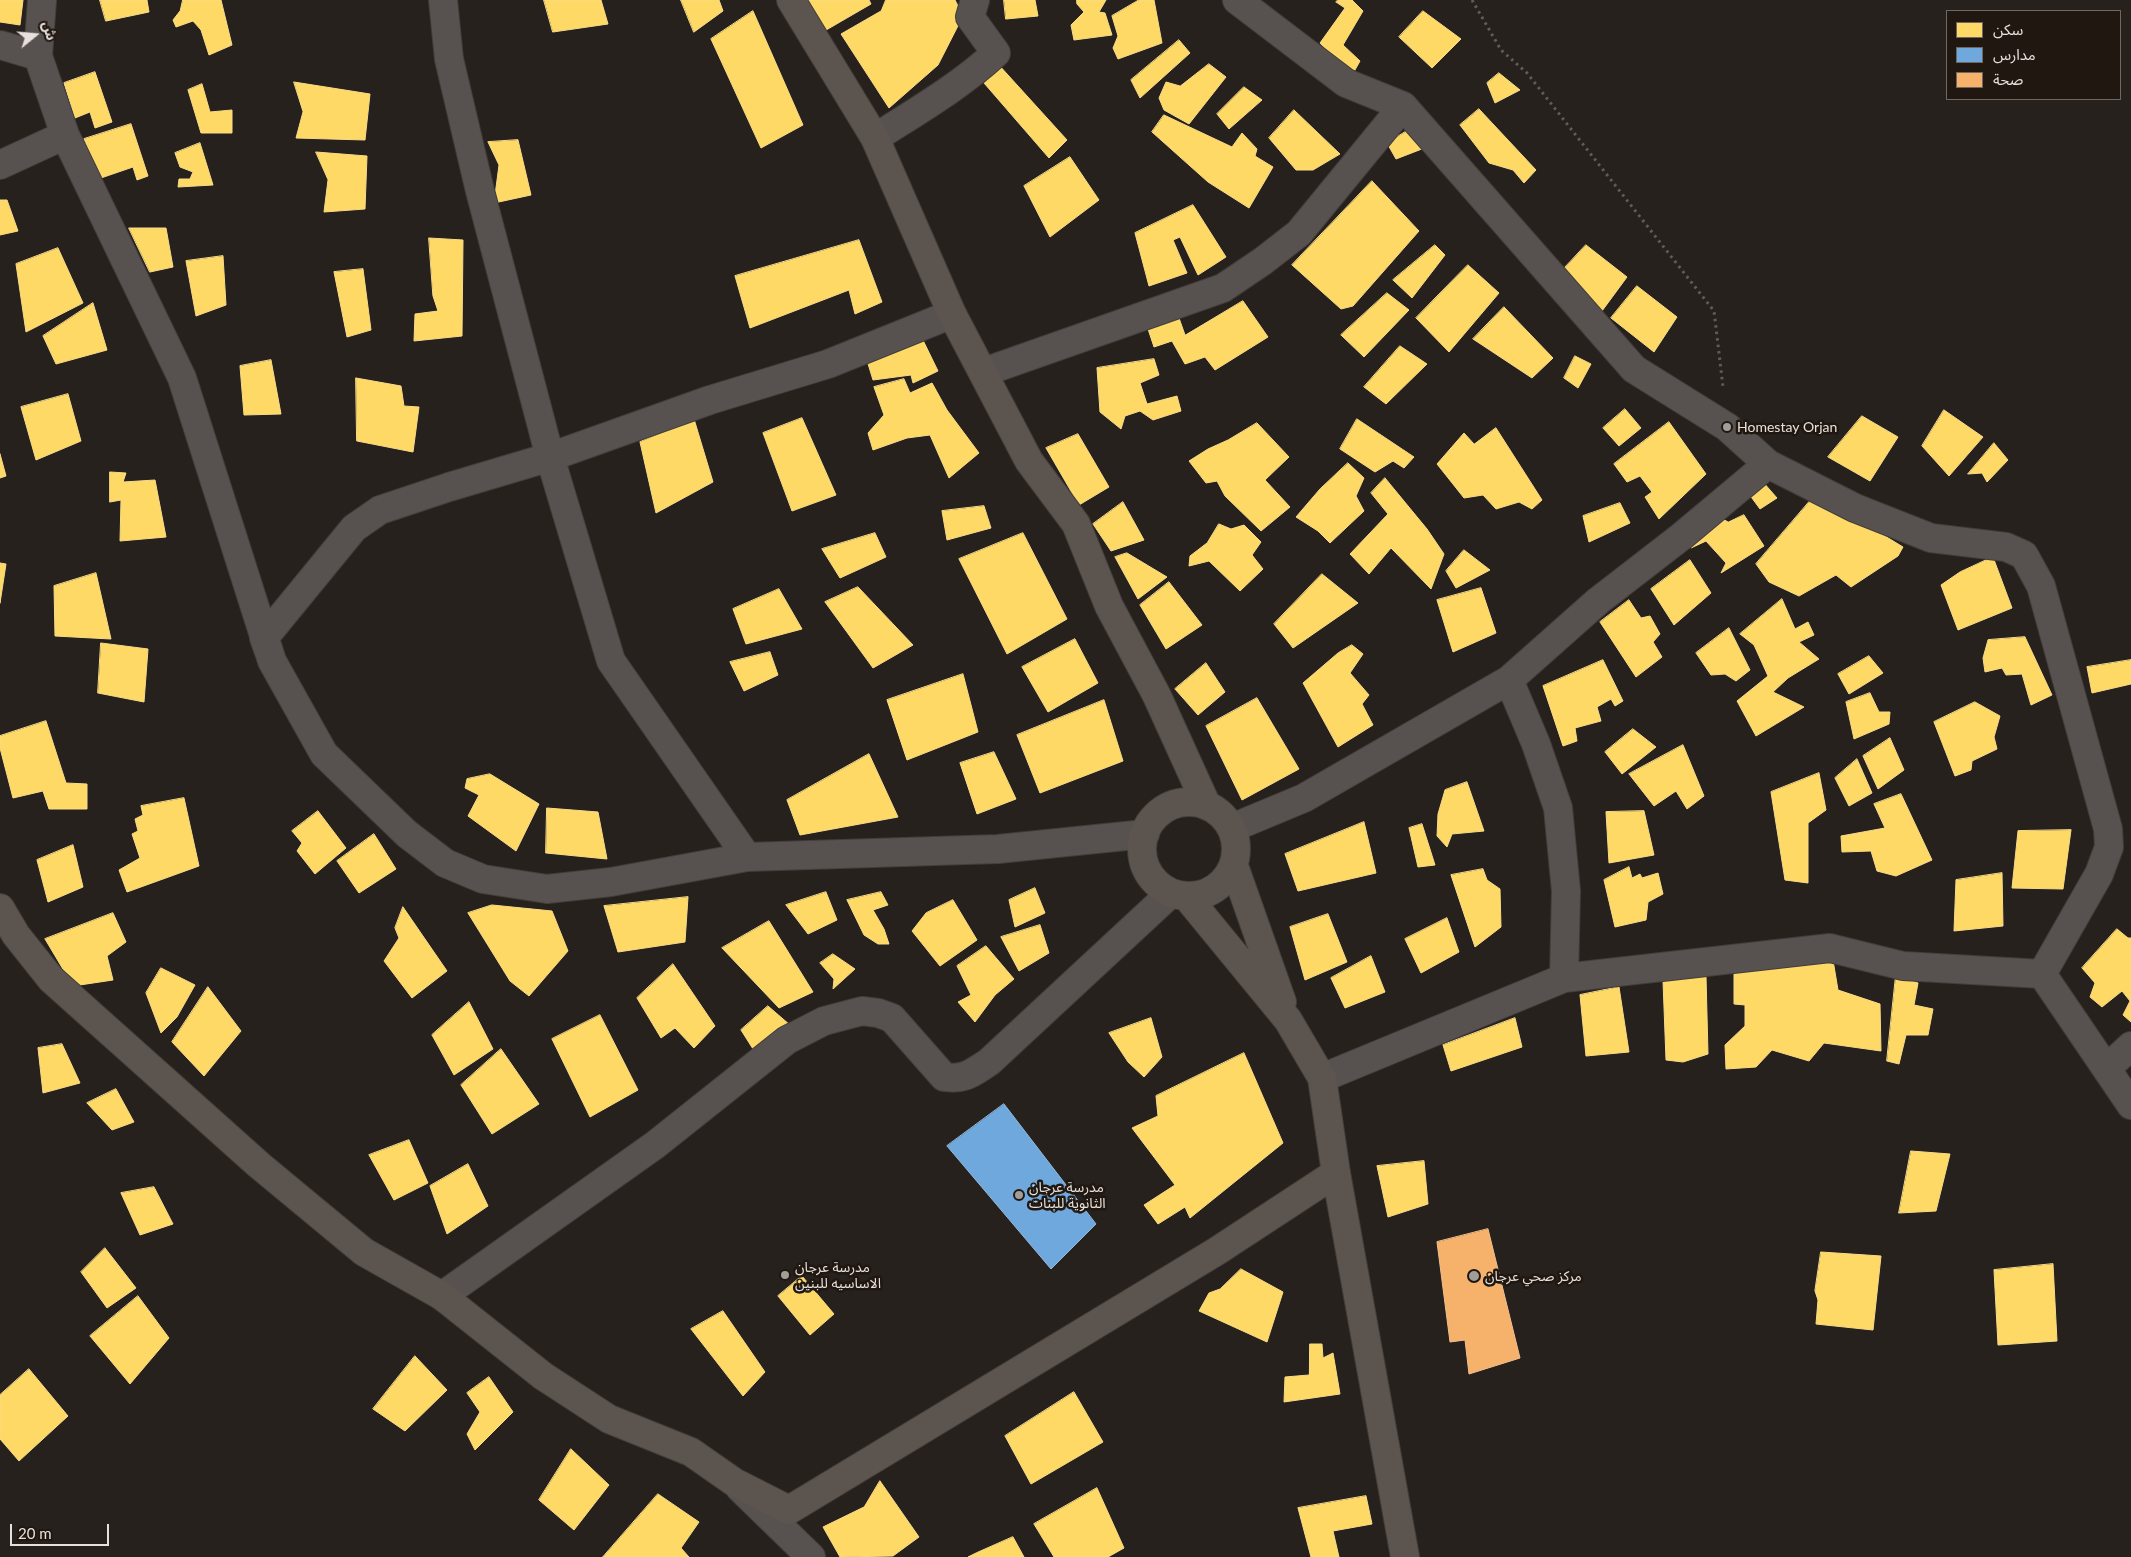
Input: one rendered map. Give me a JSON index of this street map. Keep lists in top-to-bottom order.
{
  "places": [
    "Homestay Orjan",
    "مدرسة عرجان الثانوية للبنات",
    "مدرسة عرجان الاساسيه للبنين",
    "مركز صحي عرجان"
  ],
  "legend": ["سكن", "مدارس", "صحة"],
  "scale_bar": "20 m",
  "north": "right"
}
